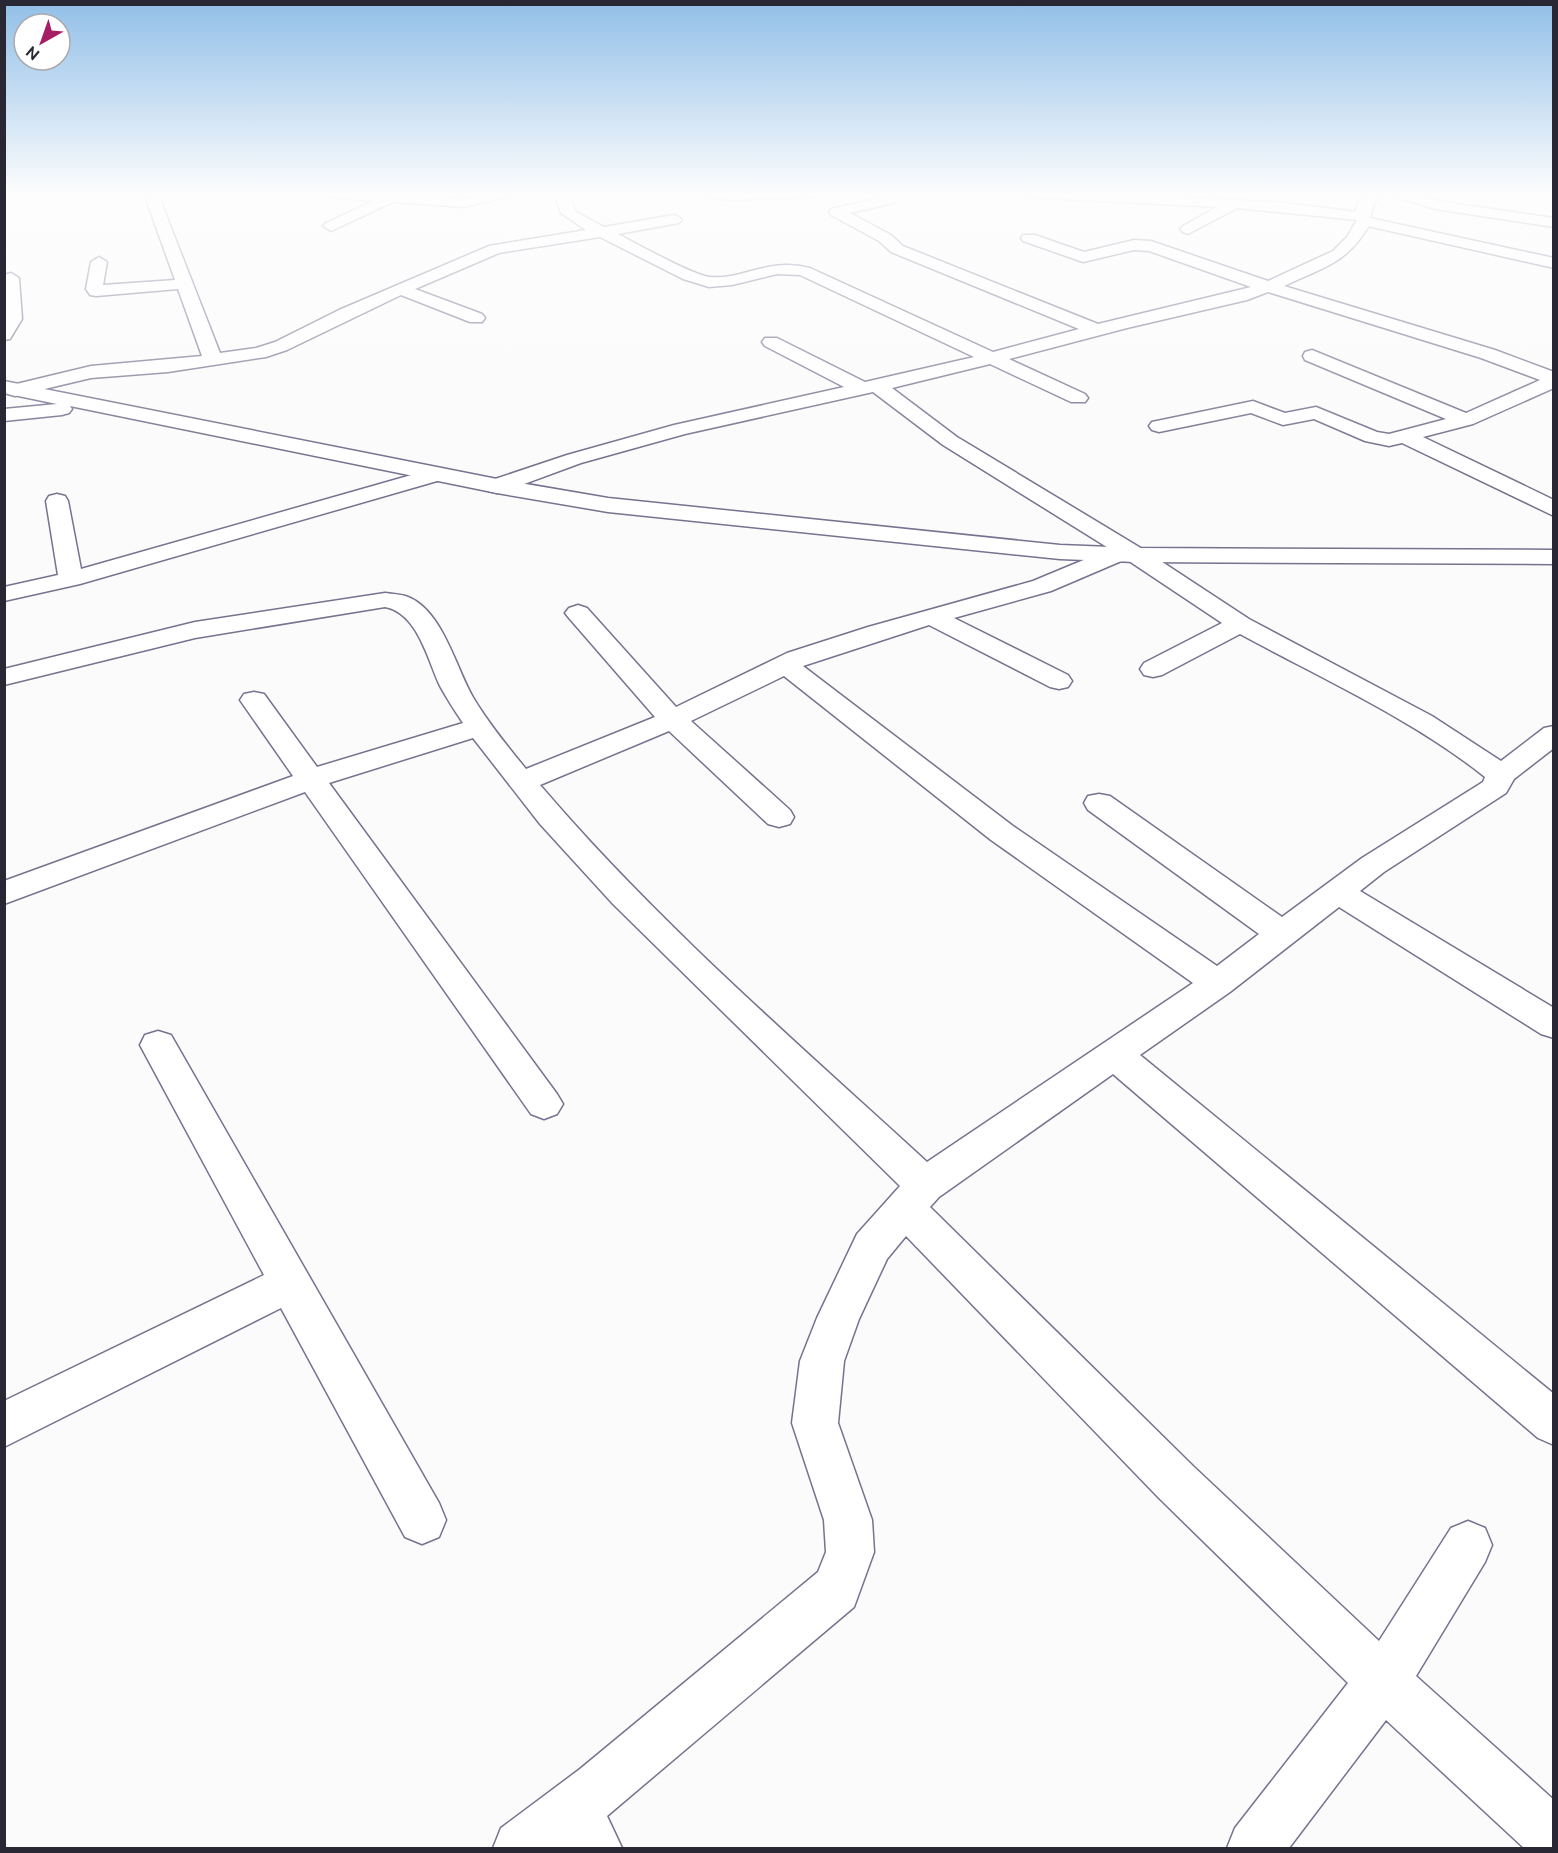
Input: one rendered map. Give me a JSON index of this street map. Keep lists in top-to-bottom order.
{
  "north": "bottom left"
}
